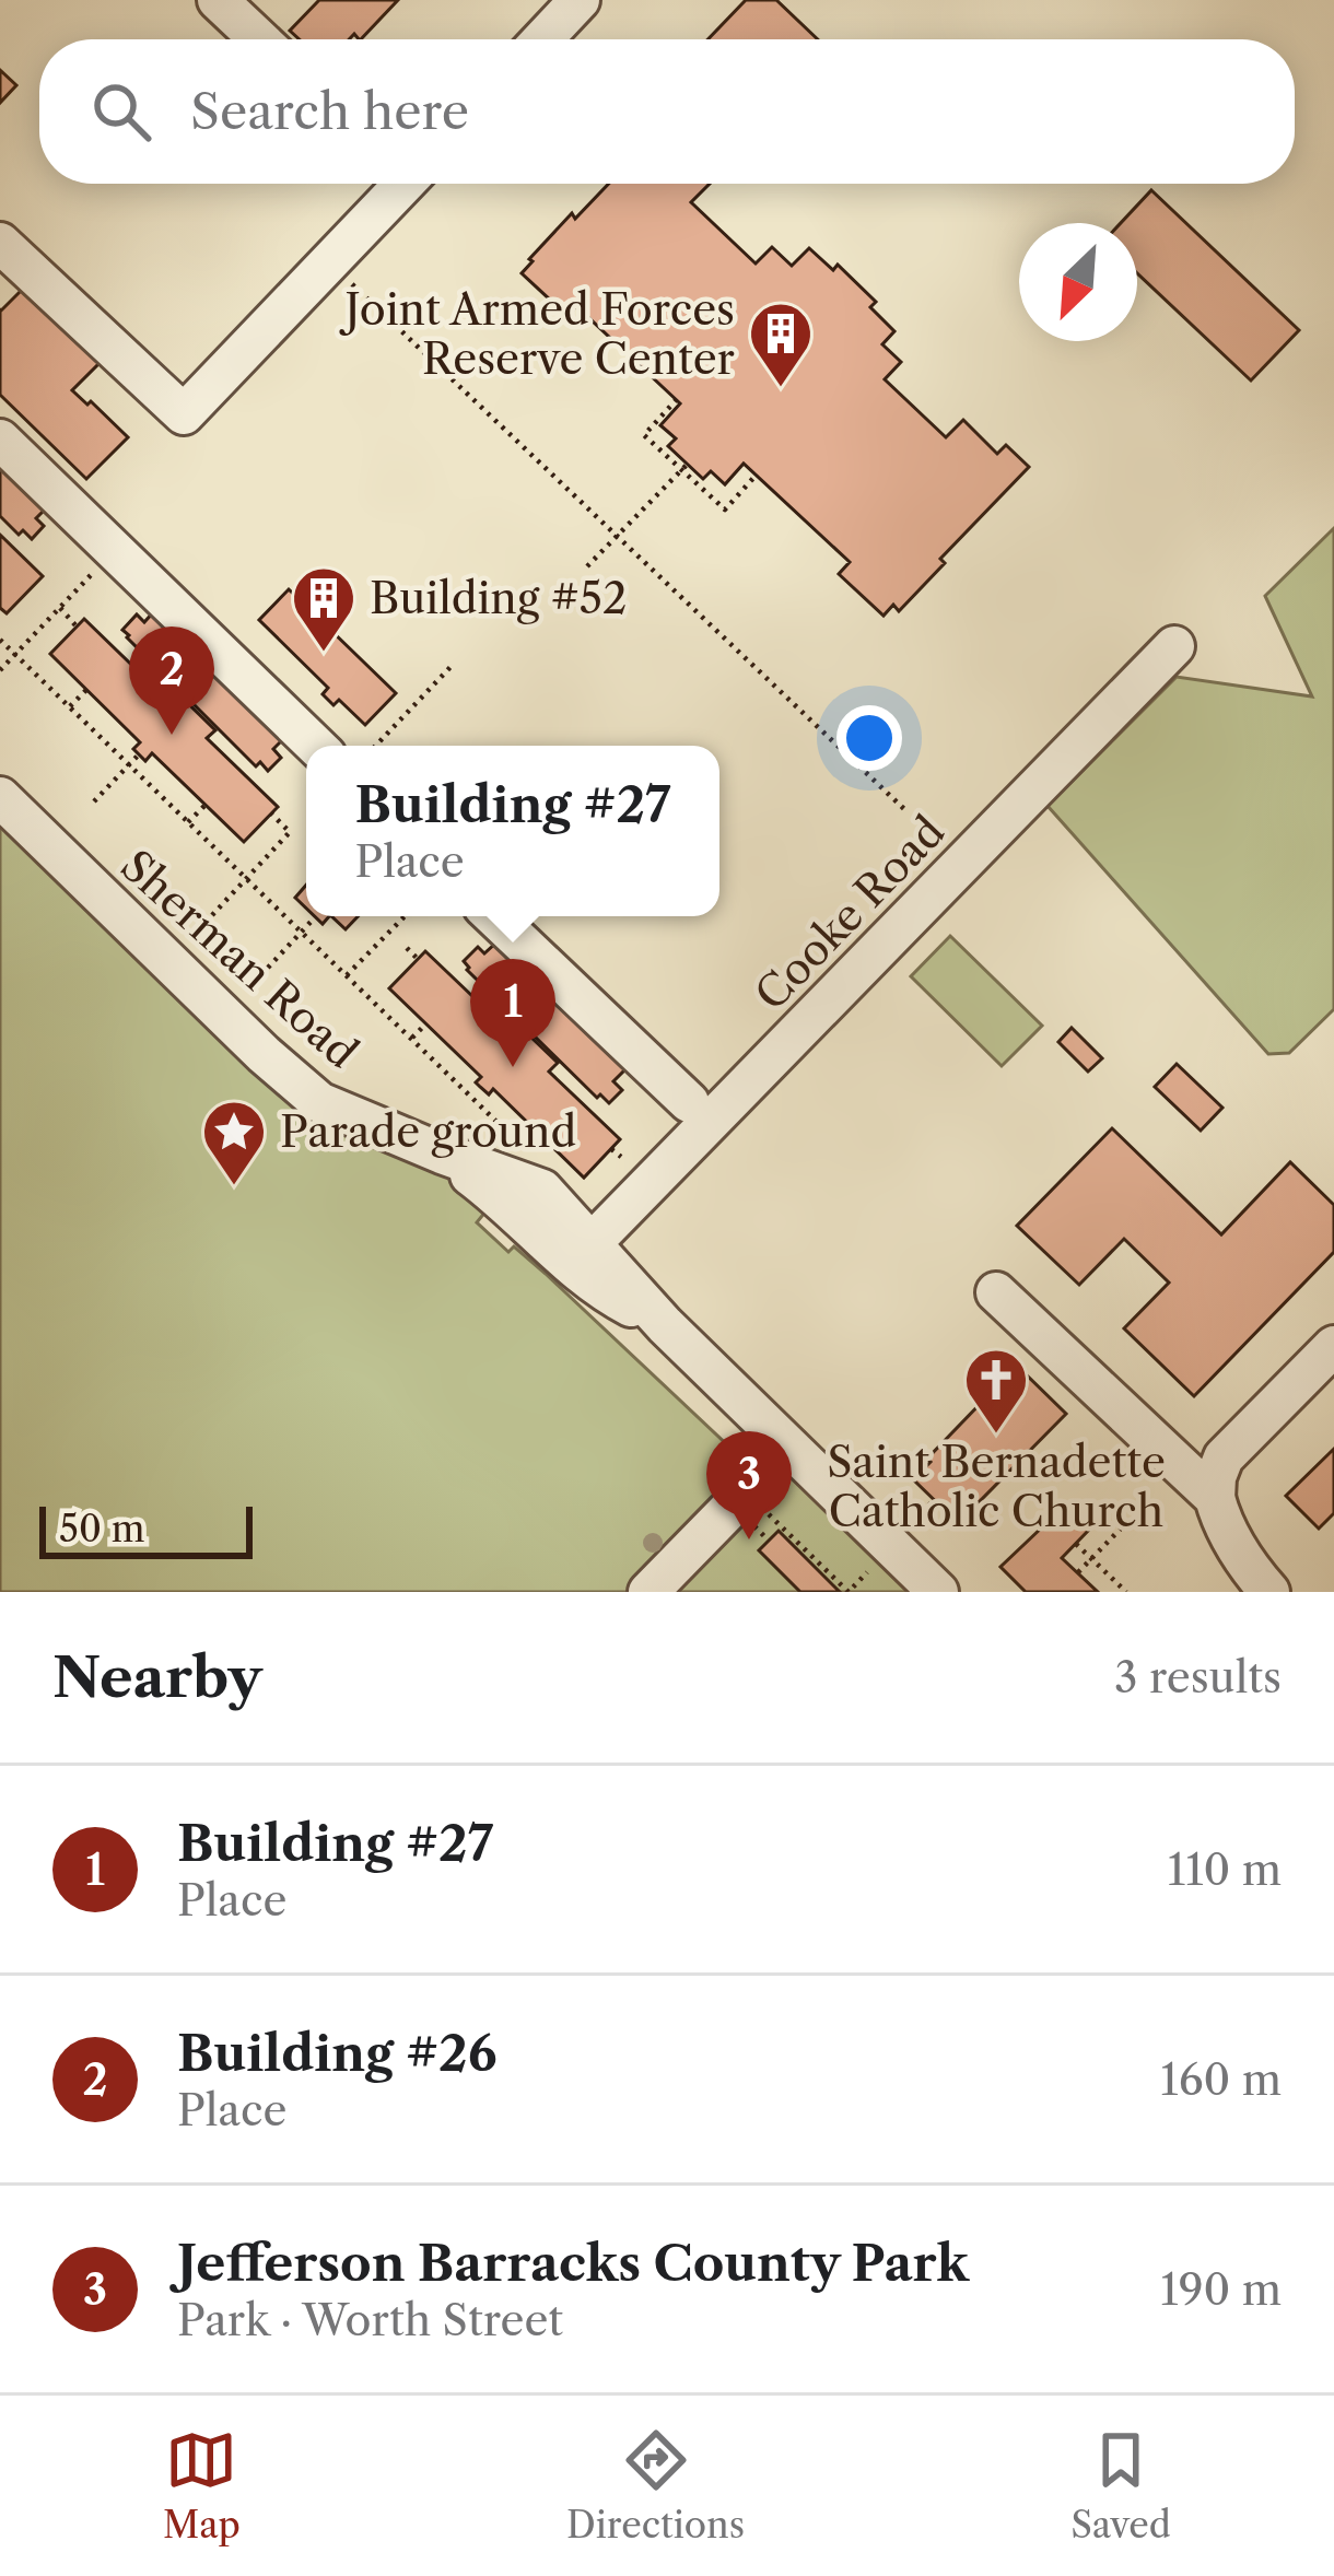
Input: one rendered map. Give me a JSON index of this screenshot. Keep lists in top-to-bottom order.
{
  "streets": {
    "street": ["Cooke Road", "Sherman Road"]
  },
  "places": {
    "building": ["Joint Armed Forces Reserve Center", "Building #52"],
    "place": ["Parade ground"],
    "church": ["Saint Bernadette Catholic Church"]
  },
  "scale_bar": "50 m",
  "north": "bottom left",
  "page": {
    "search": "Search here",
    "pins": ["2", "1", "3"],
    "popup": ["Building #27", "Place"],
    "scale": "50 m",
    "heading": ["Nearby", "3 results"],
    "list": [
      {
        "mark": "1",
        "name": "Building #27",
        "note": "Place",
        "value": "110 m"
      },
      {
        "mark": "2",
        "name": "Building #26",
        "note": "Place",
        "value": "160 m"
      },
      {
        "mark": "3",
        "name": "Jefferson Barracks County Park",
        "note": "Park · Worth Street",
        "value": "190 m"
      }
    ],
    "nav": ["Map", "Directions", "Saved"]
  }
}
